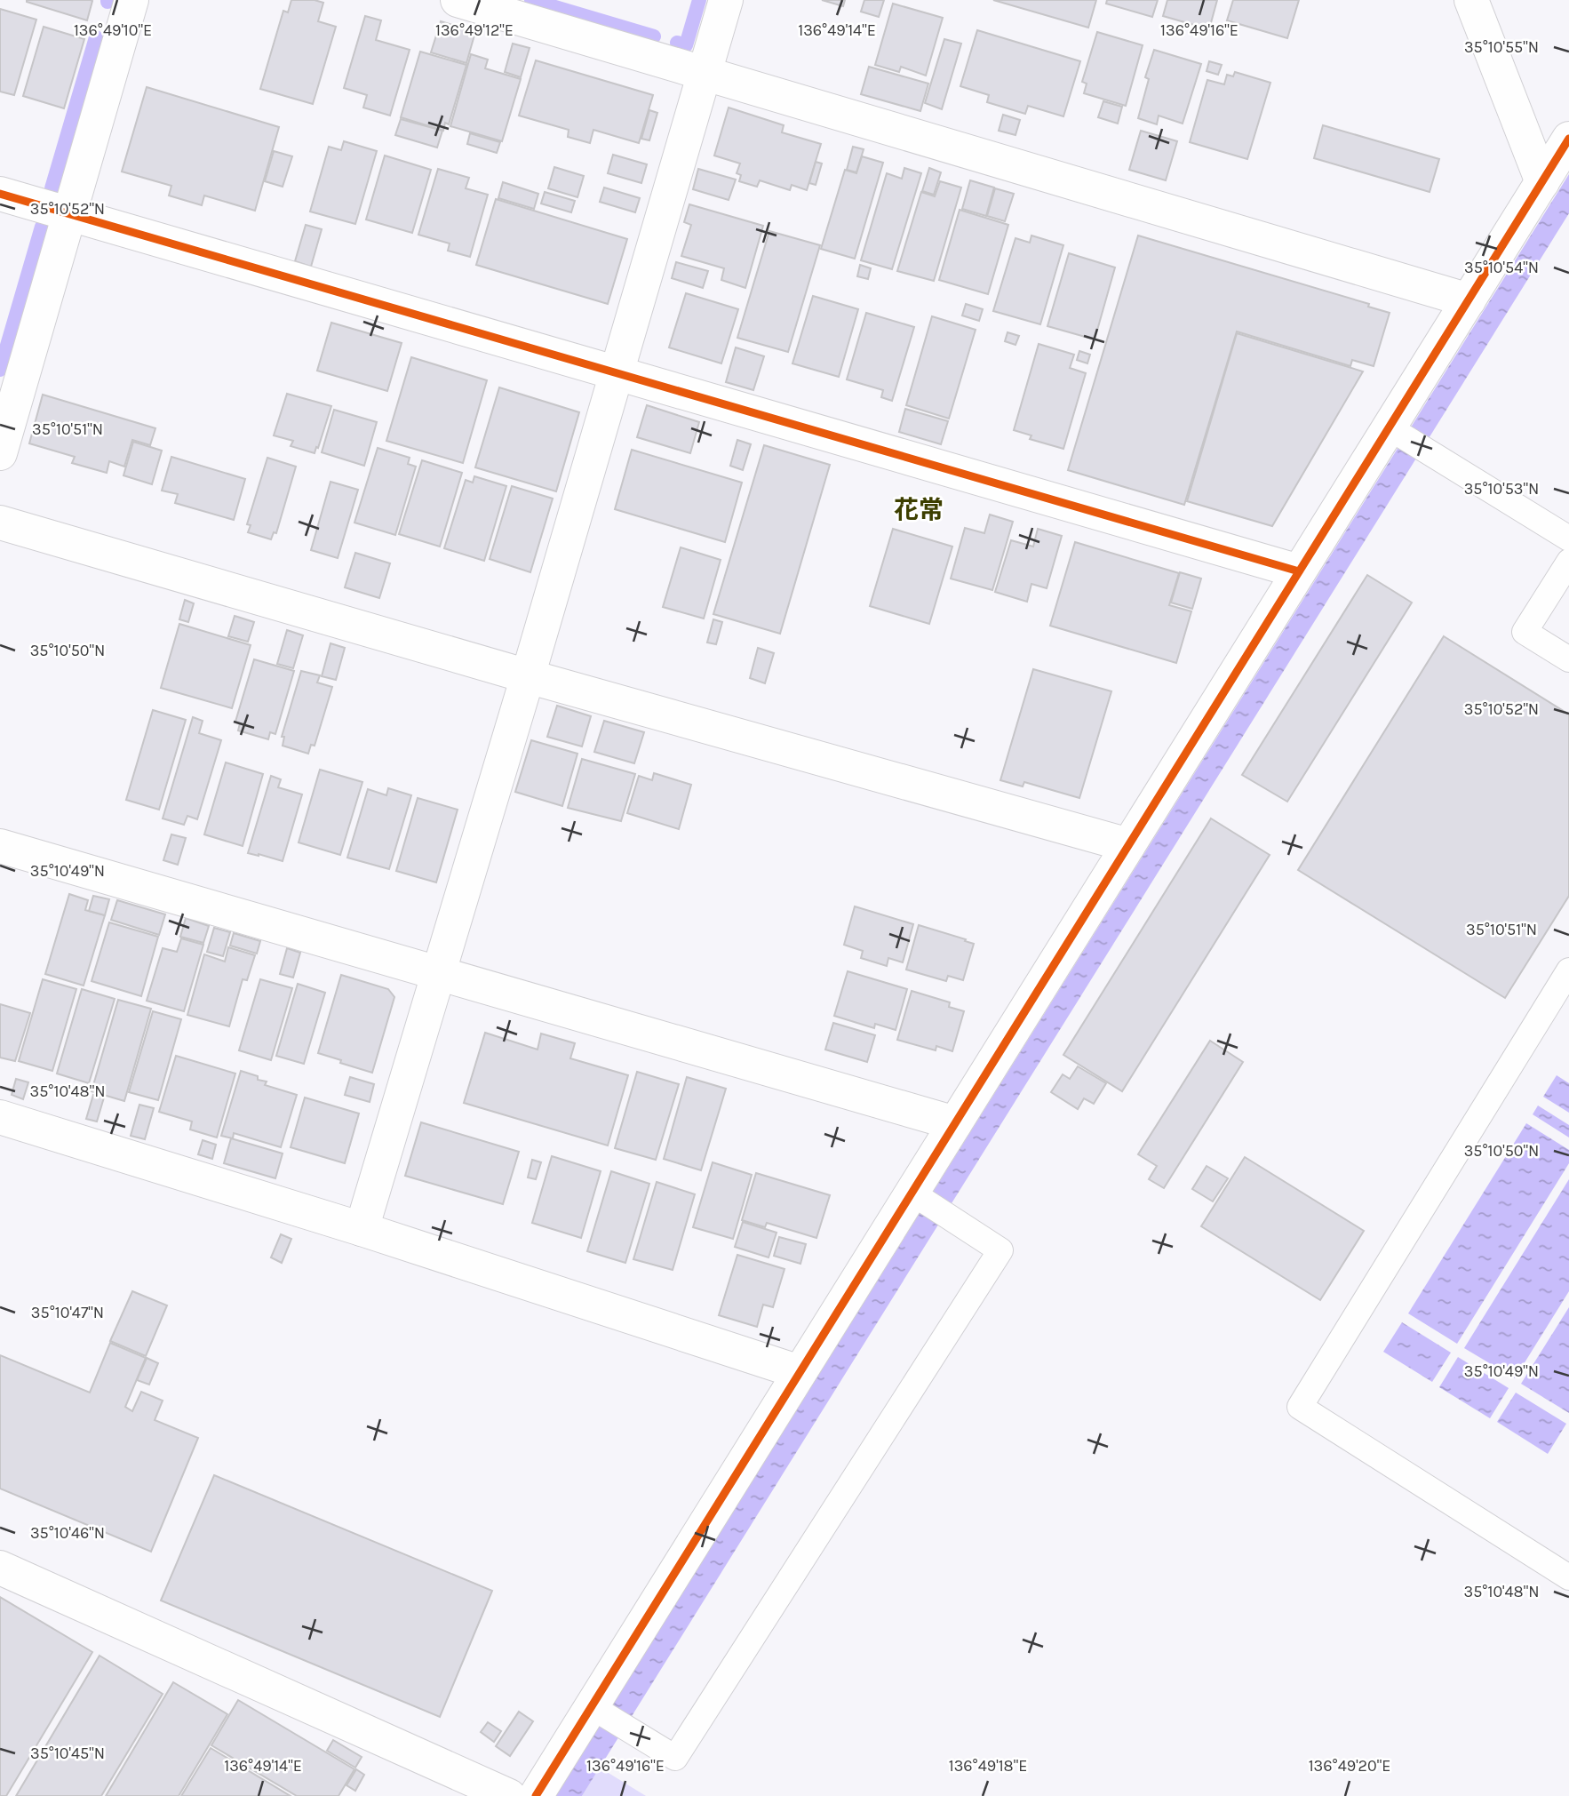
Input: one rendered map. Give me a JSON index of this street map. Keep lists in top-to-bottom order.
{
  "districts": ["花常"],
  "coordinates": [
    "136°49'10\"E",
    "136°49'12\"E",
    "136°49'14\"E",
    "136°49'16\"E",
    "35°10'55\"N",
    "35°10'52\"N",
    "35°10'54\"N",
    "35°10'51\"N",
    "35°10'53\"N",
    "35°10'50\"N",
    "35°10'49\"N",
    "35°10'48\"N",
    "35°10'47\"N",
    "35°10'46\"N",
    "35°10'45\"N",
    "136°49'18\"E",
    "136°49'20\"E"
  ]
}
